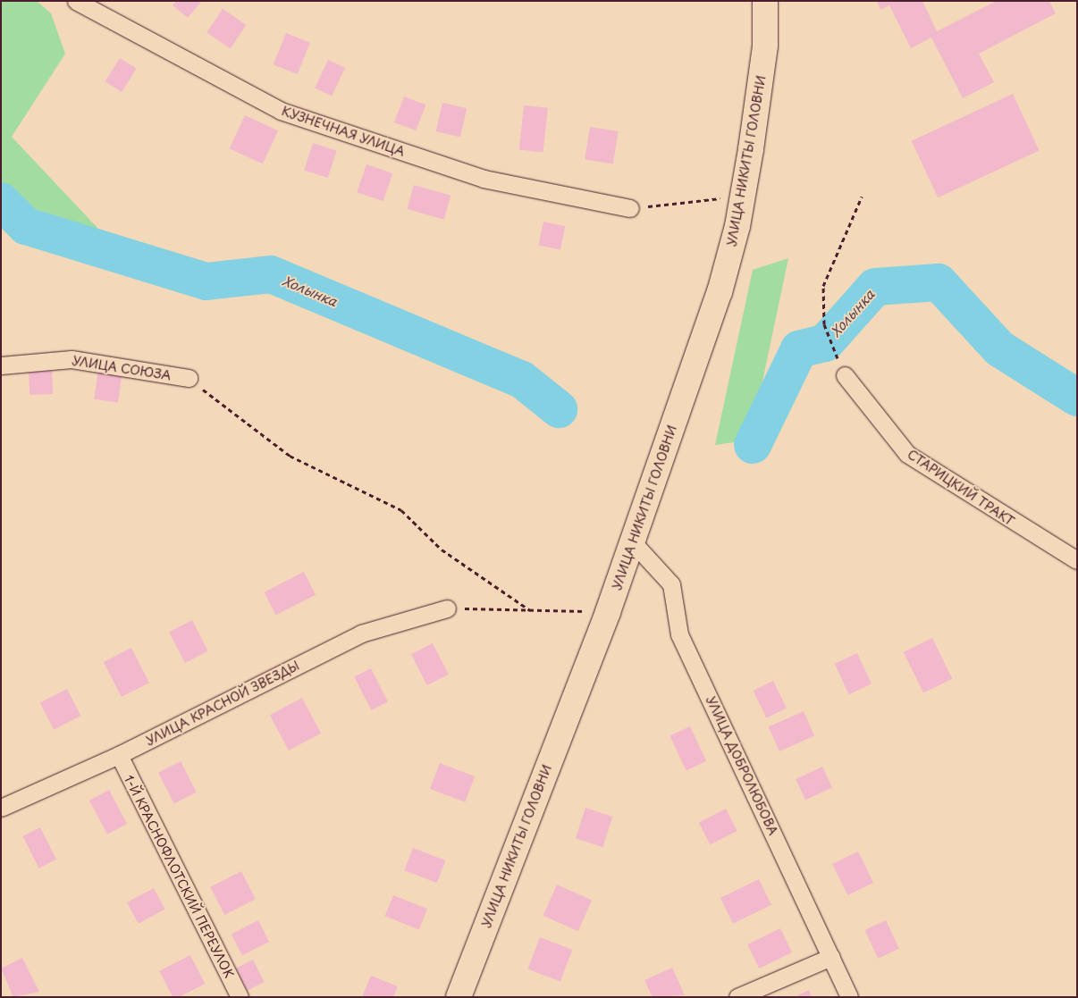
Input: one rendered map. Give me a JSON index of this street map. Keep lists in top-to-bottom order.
{
  "streets": {
    "main road": ["УЛИЦА НИКИТЫ ГОЛОВНИ"],
    "street": [
      "КУЗНЕЧНАЯ УЛИЦА",
      "УЛИЦА СОЮЗА",
      "СТАРИЦКИЙ ТРАКТ",
      "УЛИЦА КРАСНОЙ ЗВЕЗДЫ",
      "УЛИЦА ДОБРОЛЮБОВА",
      "1-Й КРАСНОФЛОТСКИЙ ПЕРЕУЛОК"
    ]
  },
  "crossings": [
    ["УЛИЦА НИКИТЫ ГОЛОВНИ", "УЛИЦА ДОБРОЛЮБОВА"],
    ["УЛИЦА КРАСНОЙ ЗВЕЗДЫ", "1-Й КРАСНОФЛОТСКИЙ ПЕРЕУЛОК"]
  ],
  "water": ["Холынка"]
}
